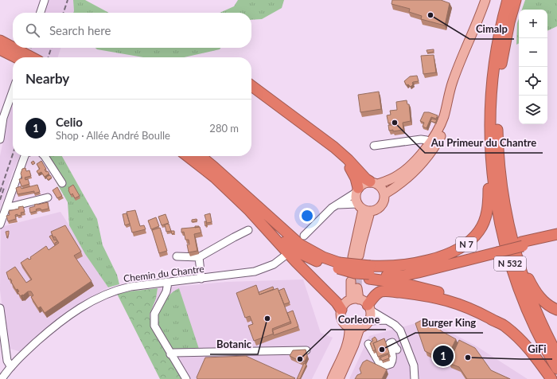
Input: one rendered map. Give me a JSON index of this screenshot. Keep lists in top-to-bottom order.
{
  "streets": {
    "highway": ["N 7", "N 532"],
    "street": ["Chemin du Chantre"]
  },
  "crossings": [
    ["N 7", "N 532"]
  ],
  "places": [
    "Cimalp",
    "Au Primeur du Chantre",
    "Botanic",
    "Burger King",
    "GiFi",
    "Corleone"
  ],
  "page": {
    "map_buttons": ["+", "−"],
    "search": "Search here",
    "heading": "Nearby",
    "list": [
      {
        "mark": "1",
        "name": "Celio",
        "note": "Shop · Allée André Boulle",
        "value": "280 m"
      }
    ],
    "pins": "1"
  }
}
